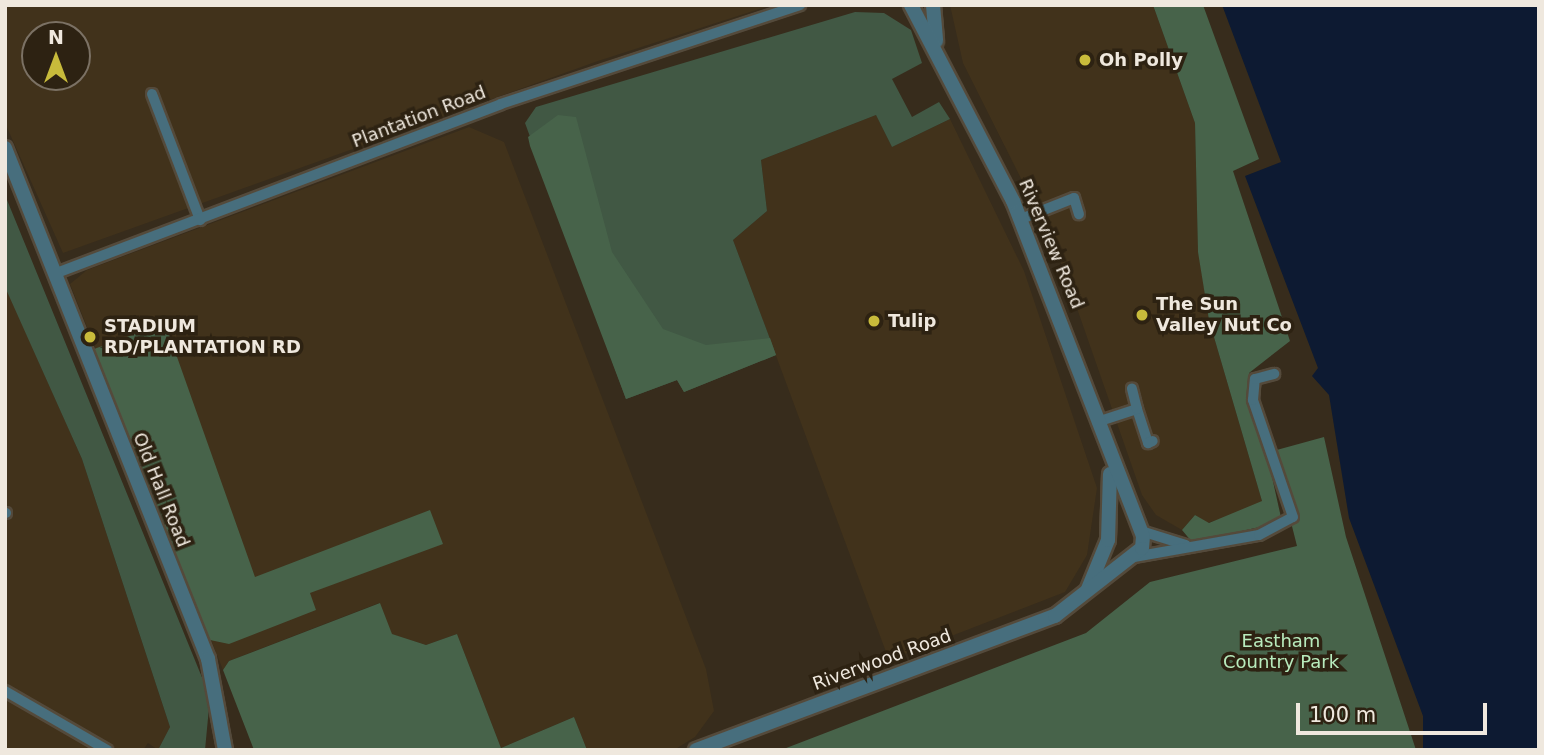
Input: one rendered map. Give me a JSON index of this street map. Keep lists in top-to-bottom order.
{
  "streets": {
    "street": [
      "Plantation Road",
      "Riverview Road",
      "Old Hall Road",
      "Riverwood Road"
    ]
  },
  "crossings": [
    ["Plantation Road", "Old Hall Road"],
    ["Riverview Road", "Riverwood Road"]
  ],
  "parks": ["Eastham Country Park"],
  "places": [
    "Oh Polly",
    "The Sun Valley Nut Co",
    "Tulip",
    "STADIUM RD/PLANTATION RD"
  ],
  "scale_bar": "100 m",
  "north": "top"
}
